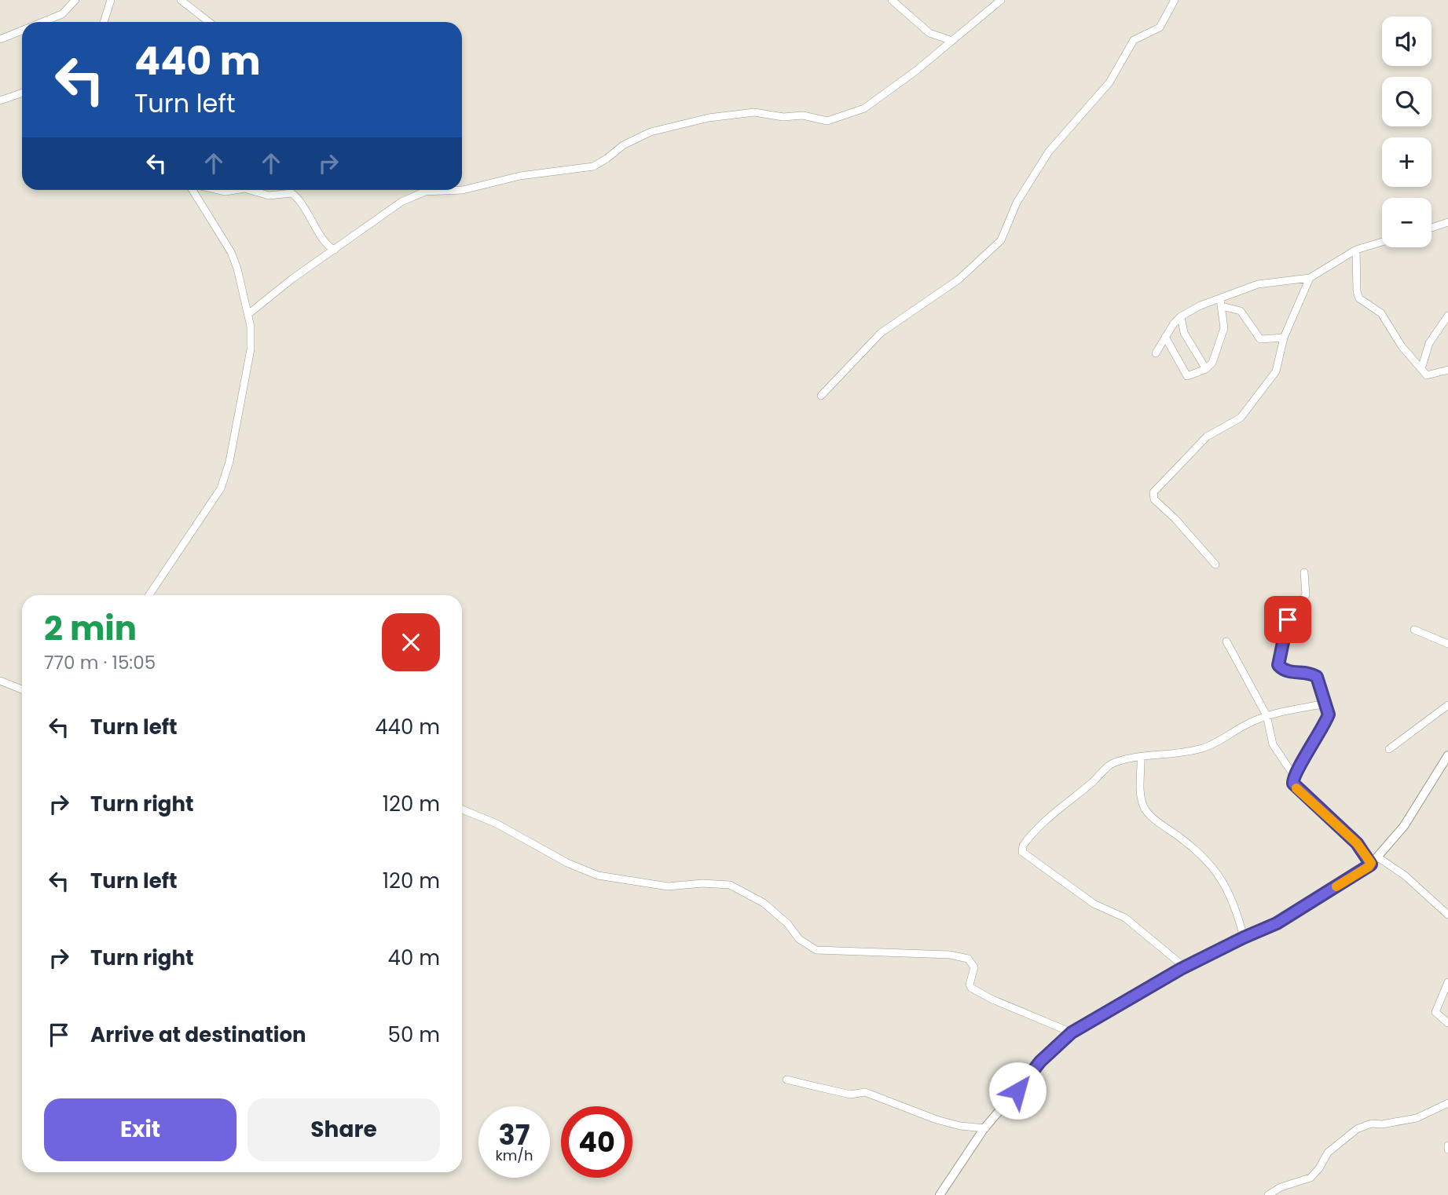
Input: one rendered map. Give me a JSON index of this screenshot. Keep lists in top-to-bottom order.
{
  "page": {
    "map_buttons": ["+", "−"],
    "turn": ["440 m", "Turn left"],
    "heading": ["2 min", "770 m · 15:05"],
    "list": [
      {
        "name": "Turn left",
        "value": "440 m"
      },
      {
        "name": "Turn right",
        "value": "120 m"
      },
      {
        "name": "Turn left",
        "value": "120 m"
      },
      {
        "name": "Turn right",
        "value": "40 m"
      },
      {
        "name": "Arrive at destination",
        "value": "50 m"
      }
    ],
    "buttons": ["Exit", "Share"],
    "speed": "37 km/h",
    "limit": "40"
  }
}
